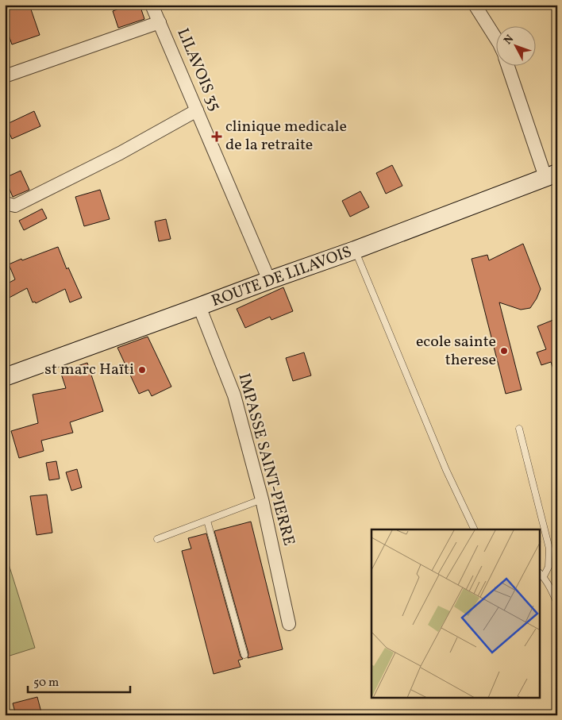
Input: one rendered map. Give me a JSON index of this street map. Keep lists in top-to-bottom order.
{
  "streets": {
    "main road": ["ROUTE DE LILAVOIS"],
    "street": ["LILAVOIS 35", "IMPASSE SAINT-PIERRE"]
  },
  "crossings": [
    ["LILAVOIS 35", "ROUTE DE LILAVOIS"],
    ["ROUTE DE LILAVOIS", "IMPASSE SAINT-PIERRE"]
  ],
  "places": {
    "health": ["clinique medicale de la retraite"],
    "other": ["ecole sainte therese", "st marc Haïti"]
  },
  "scale_bar": "50 m",
  "north": "top left"
}
